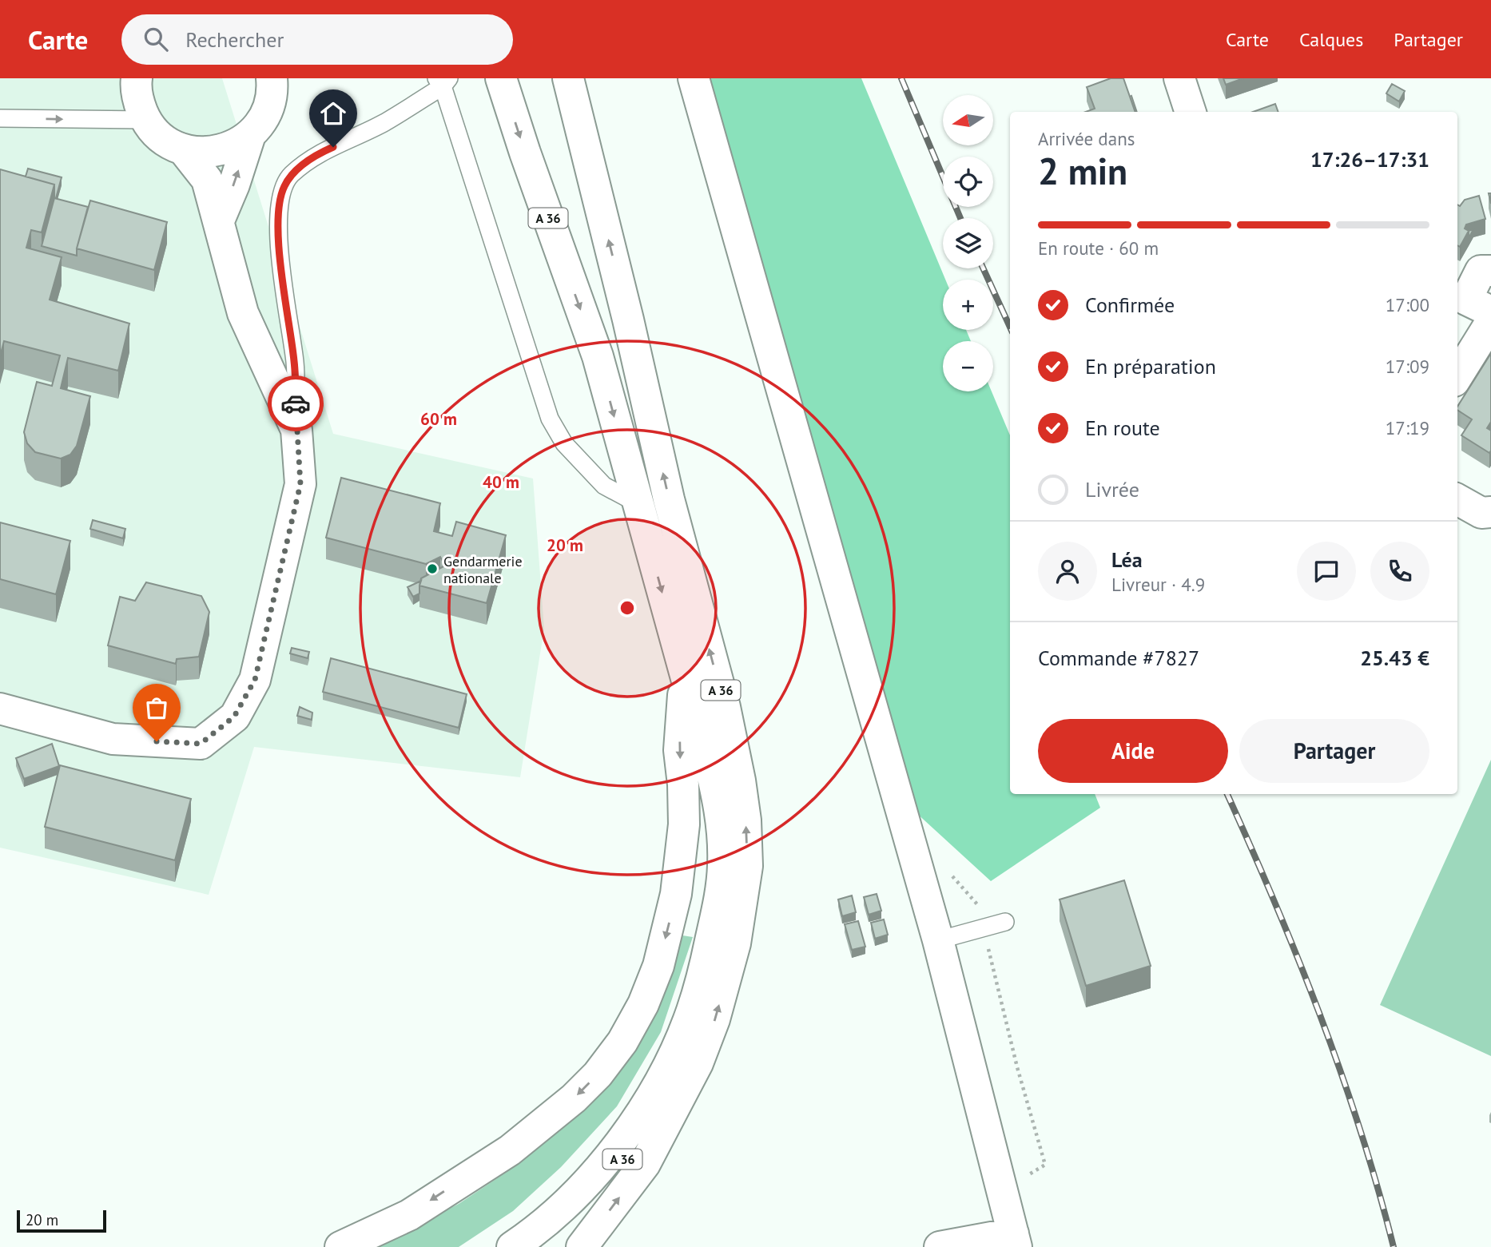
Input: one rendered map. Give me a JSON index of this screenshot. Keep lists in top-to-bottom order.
{
  "streets": {
    "main road": ["A 36"]
  },
  "places": ["Gendarmerie nationale"],
  "scale_bar": "20 m",
  "north": "left",
  "page": {
    "header": "Carte",
    "search": "Rechercher",
    "nav": ["Carte", "Calques", "Partager"],
    "map_buttons": ["+", "−"],
    "heading": ["2 min", "Arrivée dans", "17:26–17:31"],
    "panel": [
      "Léa",
      "Livreur · 4.9",
      "Commande #7827",
      "25.43 €"
    ],
    "bar": "En route · 60 m",
    "list": [
      ["Confirmée", "17:00"],
      ["En préparation", "17:09"],
      ["En route", "17:19"],
      "Livrée"
    ],
    "buttons": ["Aide", "Partager"],
    "scale": "20 m"
  },
  "rings": ["60 m", "40 m", "20 m"]
}
